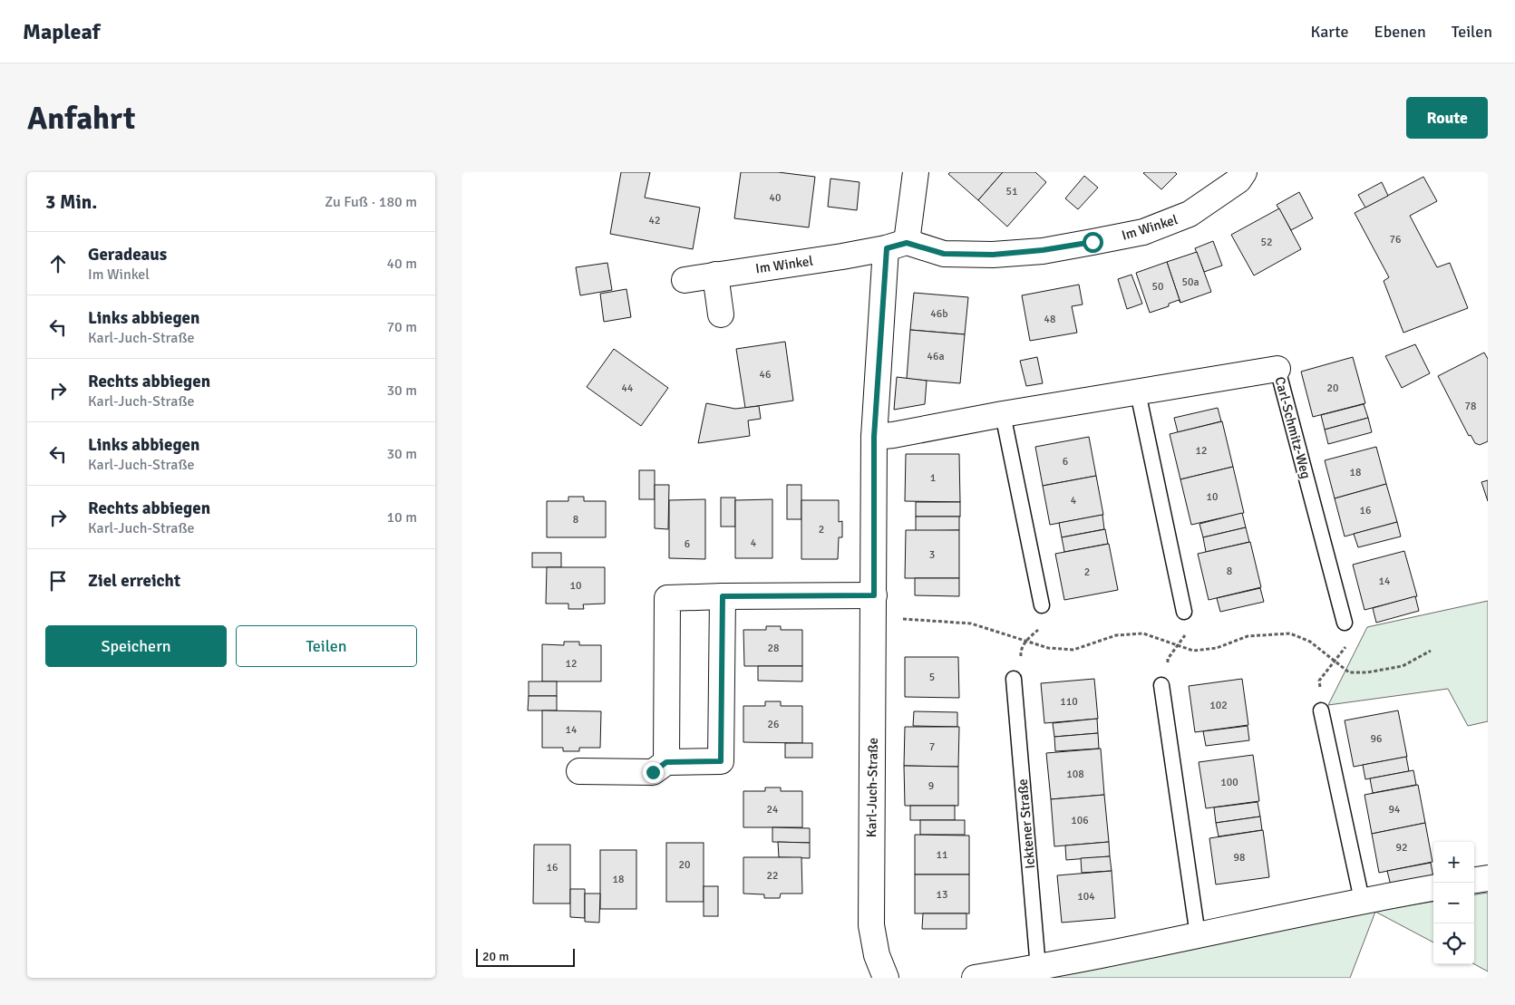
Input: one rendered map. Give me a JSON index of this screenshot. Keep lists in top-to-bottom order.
{
  "streets": {
    "street": ["Im Winkel", "Carl-Schmitz-Weg", "Karl-Juch-Straße"],
    "lane": ["Icktener Straße"]
  },
  "crossings": [
    ["Im Winkel", "Karl-Juch-Straße"],
    ["Carl-Schmitz-Weg", "Karl-Juch-Straße"]
  ],
  "house_numbers": [
    "51",
    "40",
    "42",
    "76",
    "52",
    "50a",
    "50",
    "46b",
    "48",
    "46a",
    "46",
    "44",
    "20",
    "78",
    "12",
    "6",
    "18",
    "1",
    "10",
    "4",
    "16",
    "8",
    "2",
    "4",
    "6",
    "3",
    "8",
    "2",
    "14",
    "10",
    "28",
    "12",
    "5",
    "110",
    "102",
    "26",
    "14",
    "96",
    "7",
    "108",
    "100",
    "9",
    "24",
    "94",
    "106",
    "92",
    "11",
    "98",
    "20",
    "16",
    "22",
    "18",
    "13",
    "104"
  ],
  "scale_bar": "20 m",
  "page": {
    "header": "Mapleaf",
    "nav": ["Karte", "Ebenen", "Teilen"],
    "buttons": [
      "Route",
      ["Speichern", "Teilen"]
    ],
    "title": "Anfahrt",
    "heading": ["3 Min.", "Zu Fuß · 180 m"],
    "list": [
      ["Geradeaus", "Im Winkel", "40 m"],
      ["Links abbiegen", "Karl-Juch-Straße", "70 m"],
      ["Rechts abbiegen", "Karl-Juch-Straße", "30 m"],
      ["Links abbiegen", "Karl-Juch-Straße", "30 m"],
      ["Rechts abbiegen", "Karl-Juch-Straße", "10 m"],
      "Ziel erreicht"
    ],
    "map_buttons": ["+", "−"],
    "scale": "20 m"
  }
}
